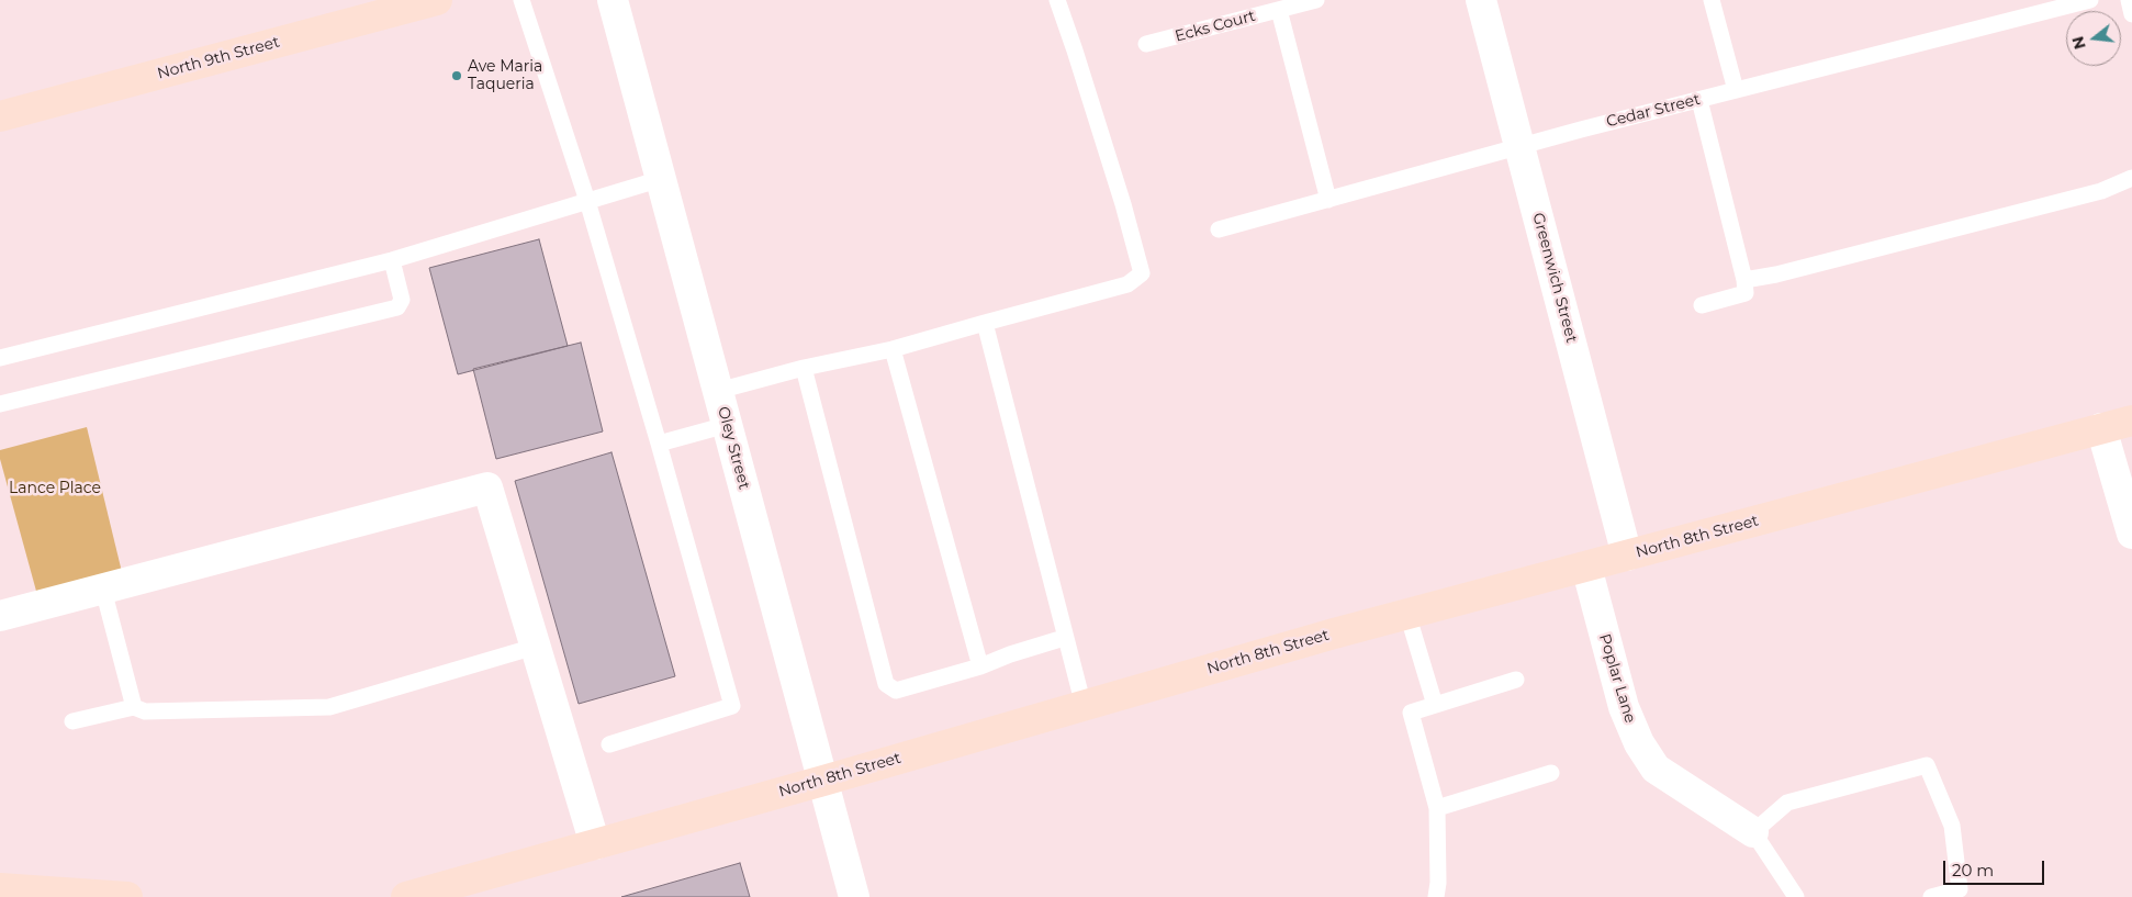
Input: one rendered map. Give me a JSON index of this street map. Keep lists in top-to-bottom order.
{
  "streets": {
    "main road": ["North 9th Street", "North 8th Street"],
    "street": ["Greenwich Street", "Oley Street", "Poplar Lane"],
    "lane": ["Ecks Court", "Cedar Street"]
  },
  "crossings": [
    ["Cedar Street", "Greenwich Street"],
    ["Greenwich Street", "North 8th Street"],
    ["Oley Street", "North 8th Street"],
    ["North 8th Street", "Poplar Lane"]
  ],
  "parks": ["Lance Place"],
  "places": ["Ave Maria Taqueria"],
  "scale_bar": "20 m",
  "north": "left"
}
